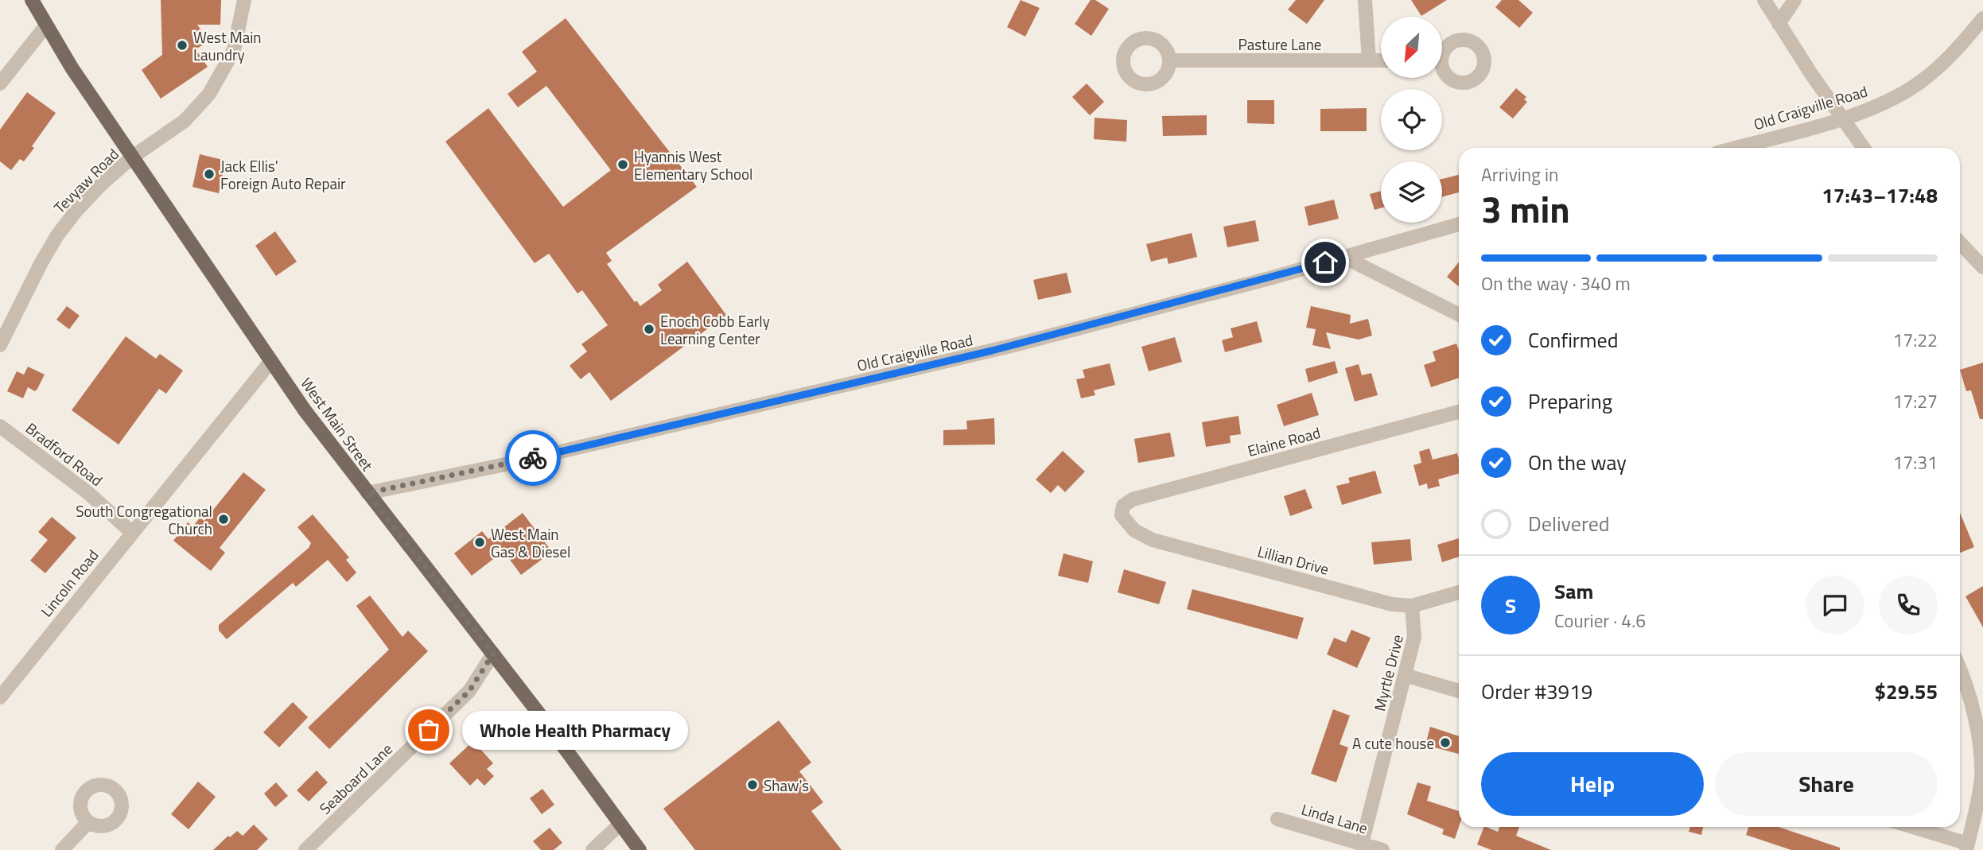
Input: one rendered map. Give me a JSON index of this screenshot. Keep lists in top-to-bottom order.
{
  "streets": {
    "main road": ["West Main Street"],
    "street": [
      "Pasture Lane",
      "Old Craigville Road",
      "Tevyaw Road",
      "Elaine Road",
      "Bradford Road",
      "Lillian Drive",
      "Lincoln Road",
      "Myrtle Drive",
      "Seaboard Lane",
      "Linda Lane"
    ]
  },
  "crossings": [
    ["Old Craigville Road", "West Main Street"],
    ["Tevyaw Road", "West Main Street"],
    ["West Main Street", "Lincoln Road"],
    ["West Main Street", "Seaboard Lane"],
    ["Elaine Road", "Lillian Drive"],
    ["Bradford Road", "Lincoln Road"],
    ["Lillian Drive", "Myrtle Drive"],
    ["Myrtle Drive", "Linda Lane"]
  ],
  "places": [
    "West Main Laundry",
    "Hyannis West Elementary School",
    "Jack Ellis' Foreign Auto Repair",
    "Enoch Cobb Early Learning Center",
    "South Congregational Church",
    "West Main Gas & Diesel",
    "Whole Health Pharmacy",
    "A cute house",
    "Shaw's"
  ],
  "north": "bottom left",
  "page": {
    "heading": ["3 min", "Arriving in", "17:43–17:48"],
    "panel": [
      "Sam",
      "Courier · 4.6",
      "Order #3919",
      "$29.55"
    ],
    "bar": "On the way · 340 m",
    "list": [
      ["Confirmed", "17:22"],
      ["Preparing", "17:27"],
      ["On the way", "17:31"],
      "Delivered"
    ],
    "round": "S",
    "bubble": "Whole Health Pharmacy",
    "buttons": ["Help", "Share"]
  }
}
